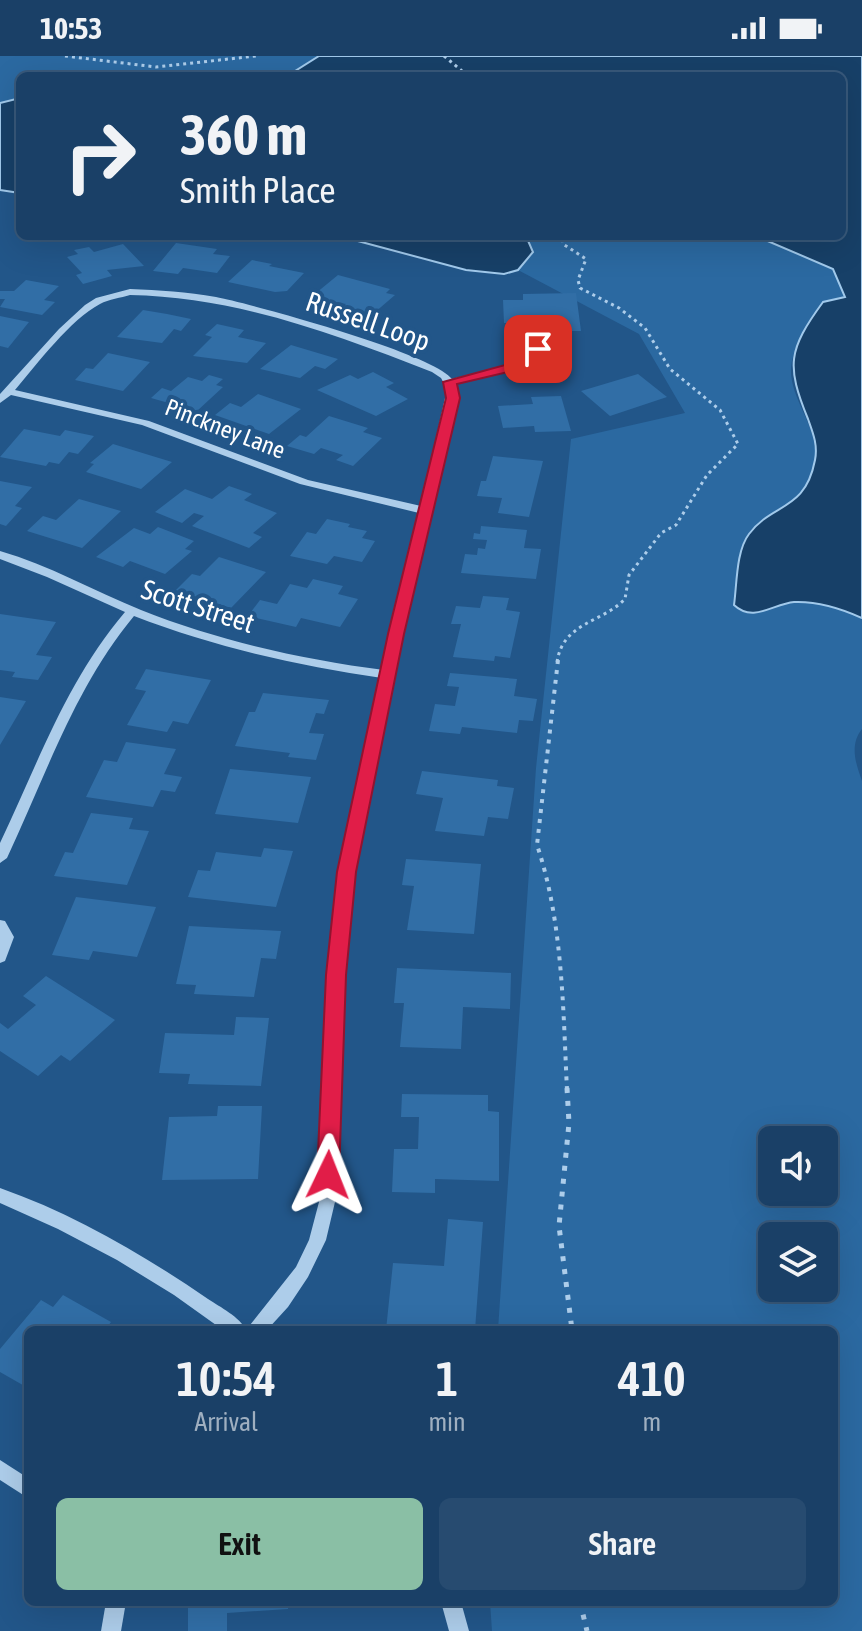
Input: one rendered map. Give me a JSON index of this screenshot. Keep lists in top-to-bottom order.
{
  "streets": {
    "street": ["Russell Loop", "Pinckney Lane", "Scott Street"]
  },
  "crossings": [
    ["Russell Loop", "Pinckney Lane"],
    ["Russell Loop", "Scott Street"]
  ],
  "page": {
    "status": "10:53",
    "turn": ["360 m", "Smith Place"],
    "eta": [
      "10:54",
      "Arrival",
      "1",
      "min",
      "410",
      "m"
    ],
    "buttons": ["Exit", "Share"]
  }
}
